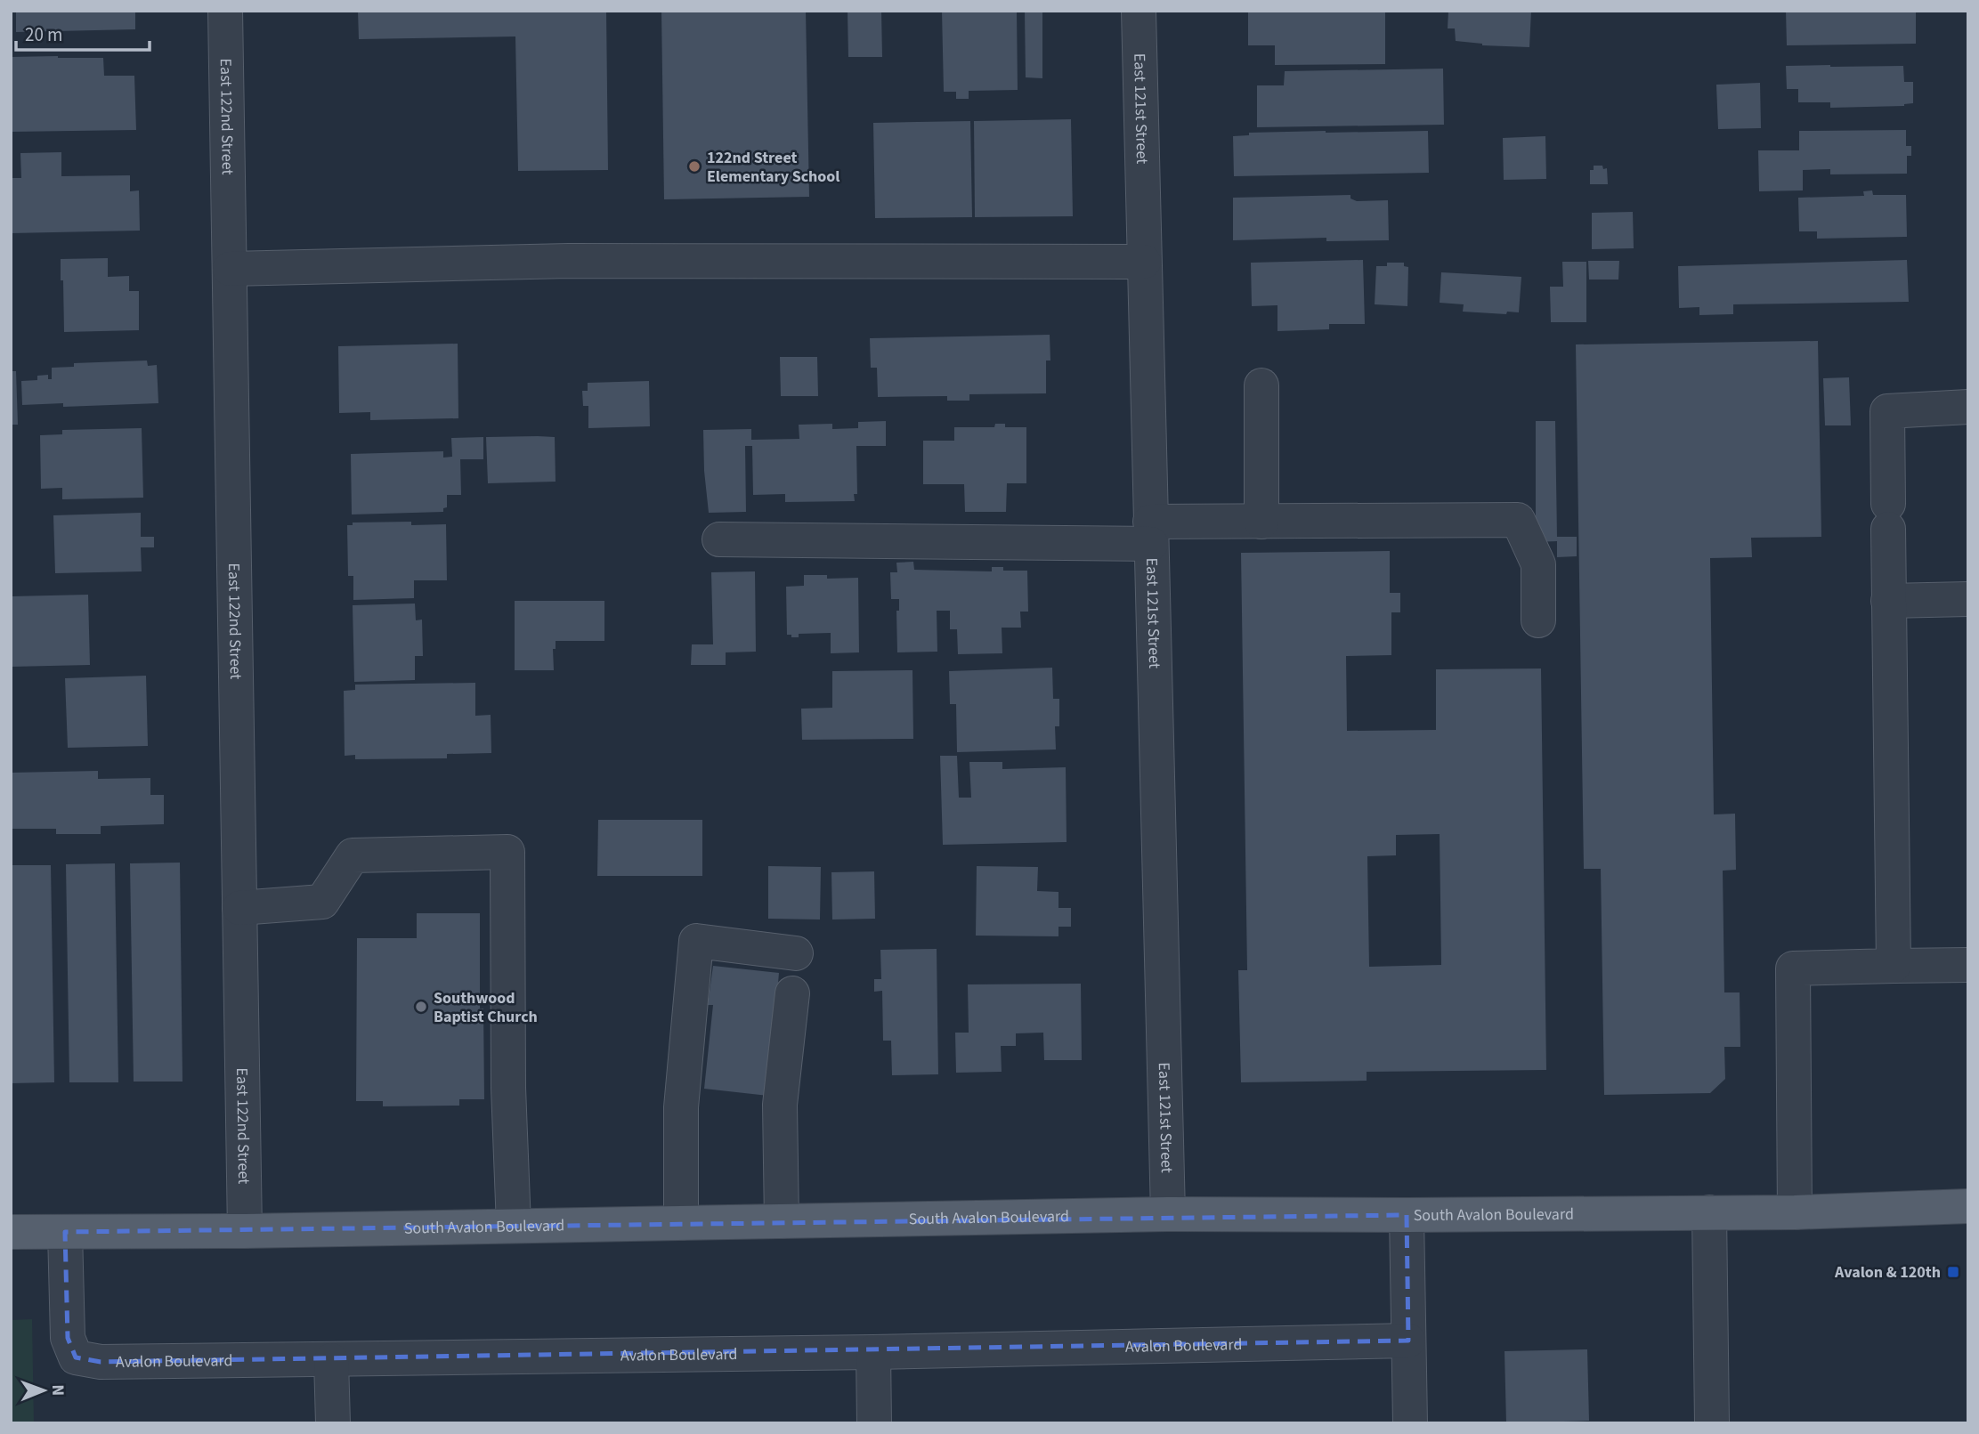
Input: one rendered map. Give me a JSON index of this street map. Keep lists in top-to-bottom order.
{
  "streets": {
    "main road": ["South Avalon Boulevard"],
    "street": ["East 121st Street", "East 122nd Street", "Avalon Boulevard"]
  },
  "crossings": [
    ["East 121st Street", "South Avalon Boulevard"],
    ["East 122nd Street", "South Avalon Boulevard"],
    ["South Avalon Boulevard", "Avalon Boulevard"]
  ],
  "places": {
    "other": ["122nd Street Elementary School", "Southwood Baptist Church"],
    "transit": ["Avalon & 120th"]
  },
  "scale_bar": "20 m",
  "north": "right"
}
